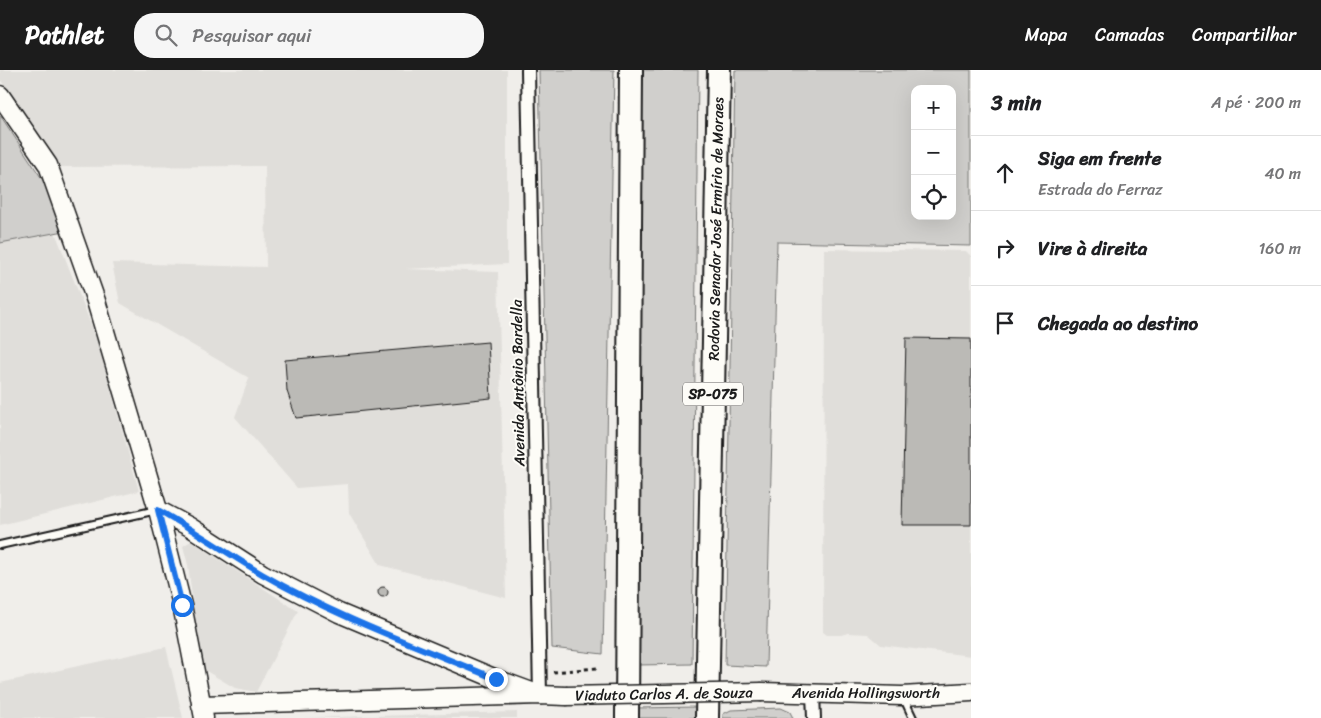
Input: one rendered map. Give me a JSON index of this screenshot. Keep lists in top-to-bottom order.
{
  "streets": {
    "highway": ["Rodovia Senador José Ermírio de Moraes", "SP-075"],
    "main road": ["Avenida Hollingsworth", "Viaduto Carlos A. de Souza"],
    "street": ["Avenida Antônio Bardella"]
  },
  "crossings": [
    ["Avenida Antônio Bardella", "Viaduto Carlos A. de Souza"],
    ["Avenida Hollingsworth", "Viaduto Carlos A. de Souza"]
  ],
  "page": {
    "header": "Pathlet",
    "search": "Pesquisar aqui",
    "nav": ["Mapa", "Camadas", "Compartilhar"],
    "heading": ["3 min", "A pé · 200 m"],
    "map_buttons": ["+", "−"],
    "list": [
      ["Siga em frente", "Estrada do Ferraz", "40 m"],
      ["Vire à direita", "160 m"],
      "Chegada ao destino"
    ]
  }
}
